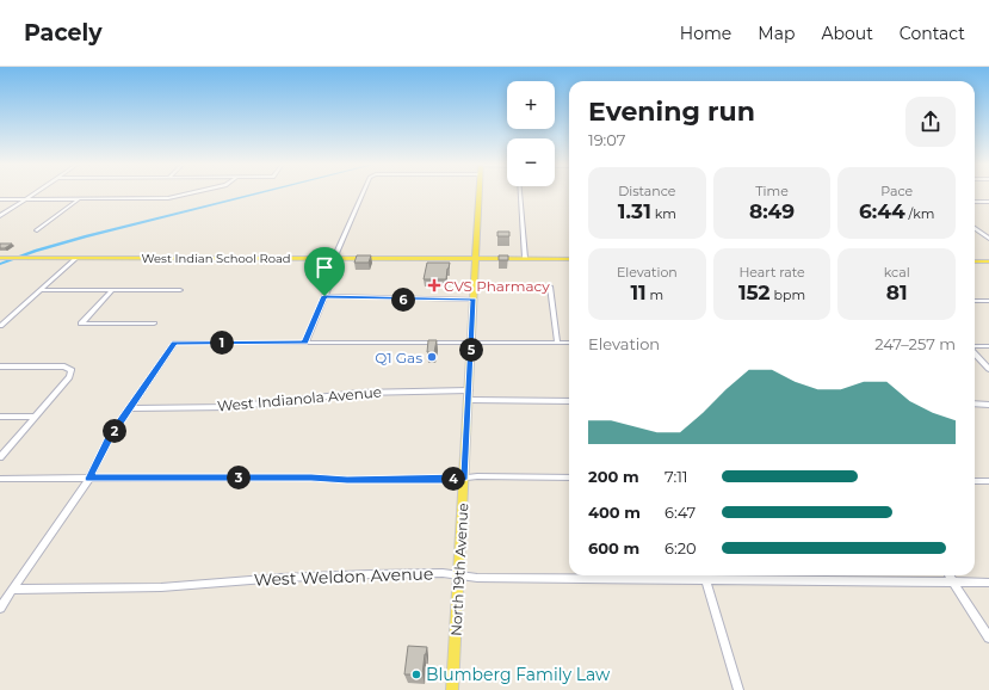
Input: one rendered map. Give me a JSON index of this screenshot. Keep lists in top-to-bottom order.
{
  "streets": {
    "main road": ["West Indian School Road", "North 19th Avenue"],
    "street": ["West Indianola Avenue", "West Weldon Avenue"]
  },
  "crossings": [
    ["West Indian School Road", "North 19th Avenue"],
    ["West Indianola Avenue", "North 19th Avenue"],
    ["North 19th Avenue", "West Weldon Avenue"]
  ],
  "places": {
    "health": ["CVS Pharmacy"],
    "other": ["Q1 Gas", "Blumberg Family Law"]
  },
  "page": {
    "header": "Pacely",
    "nav": [
      "Home",
      "Map",
      "About",
      "Contact"
    ],
    "map_buttons": ["+", "−"],
    "heading": ["Evening run", "19:07"],
    "stats": [
      ["Distance", "1.31 km"],
      ["Time", "8:49"],
      ["Pace", "6:44 /km"],
      ["Elevation", "11 m"],
      ["Heart rate", "152 bpm"],
      ["kcal", "81"]
    ],
    "pins": [
      "6",
      "1",
      "5",
      "2",
      "3",
      "4"
    ],
    "chart": ["Elevation", "247–257 m"],
    "list": [
      {
        "name": "200 m",
        "note": "7:11"
      },
      {
        "name": "400 m",
        "note": "6:47"
      },
      {
        "name": "600 m",
        "note": "6:20"
      }
    ]
  }
}
